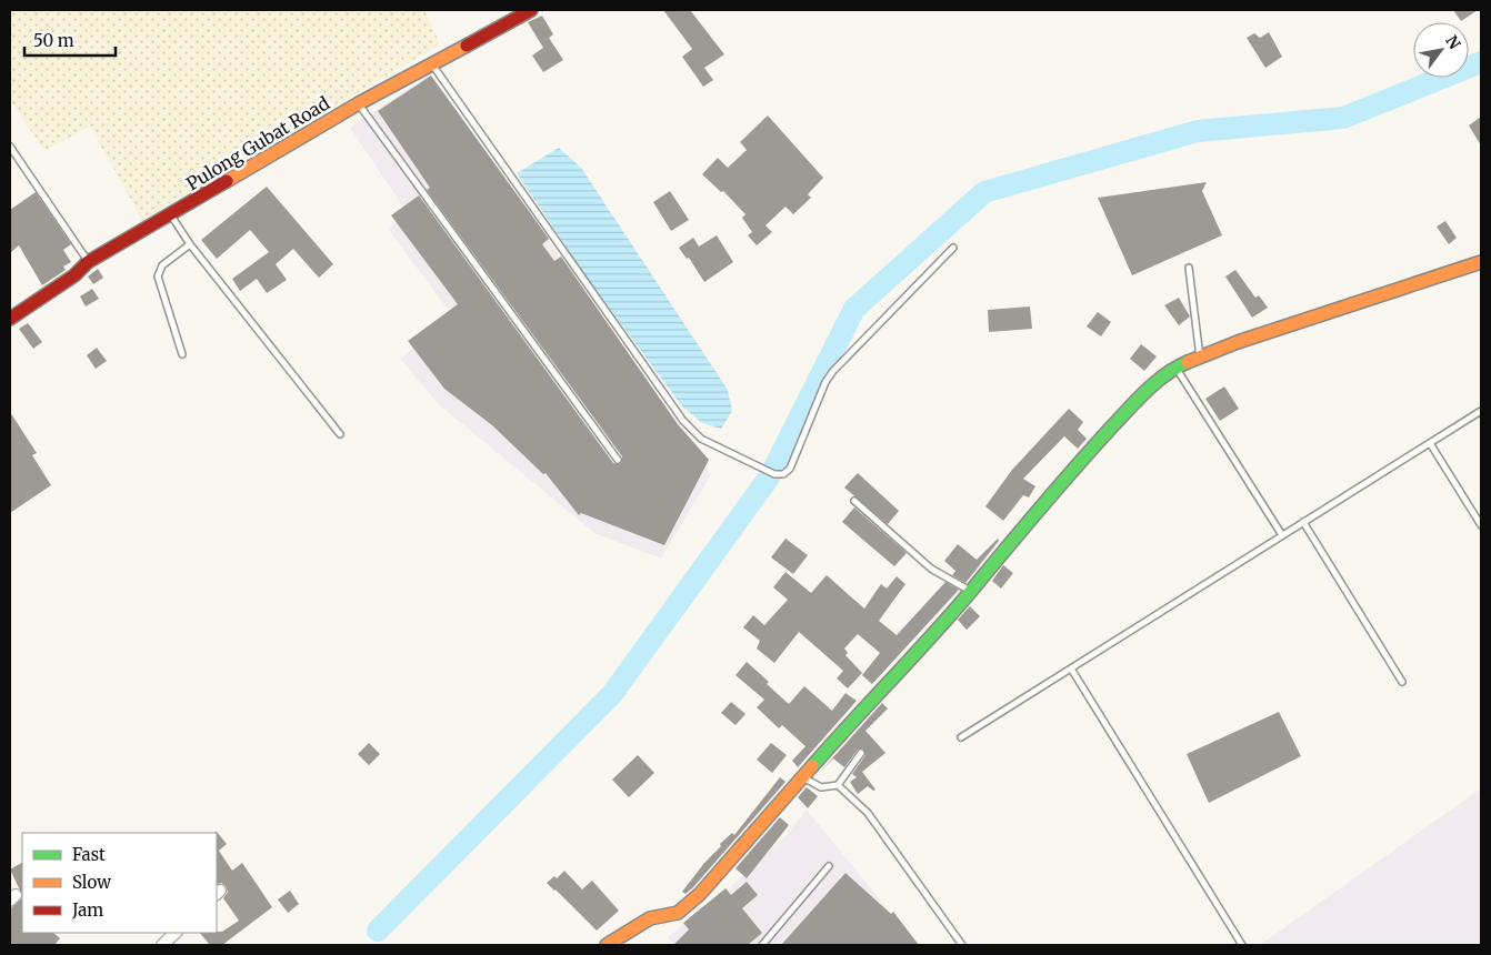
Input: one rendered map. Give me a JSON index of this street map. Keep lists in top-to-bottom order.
{
  "streets": {
    "street": ["Pulong Gubat Road"]
  },
  "legend": ["Fast", "Slow", "Jam"],
  "scale_bar": "50 m",
  "north": "top right"
}
